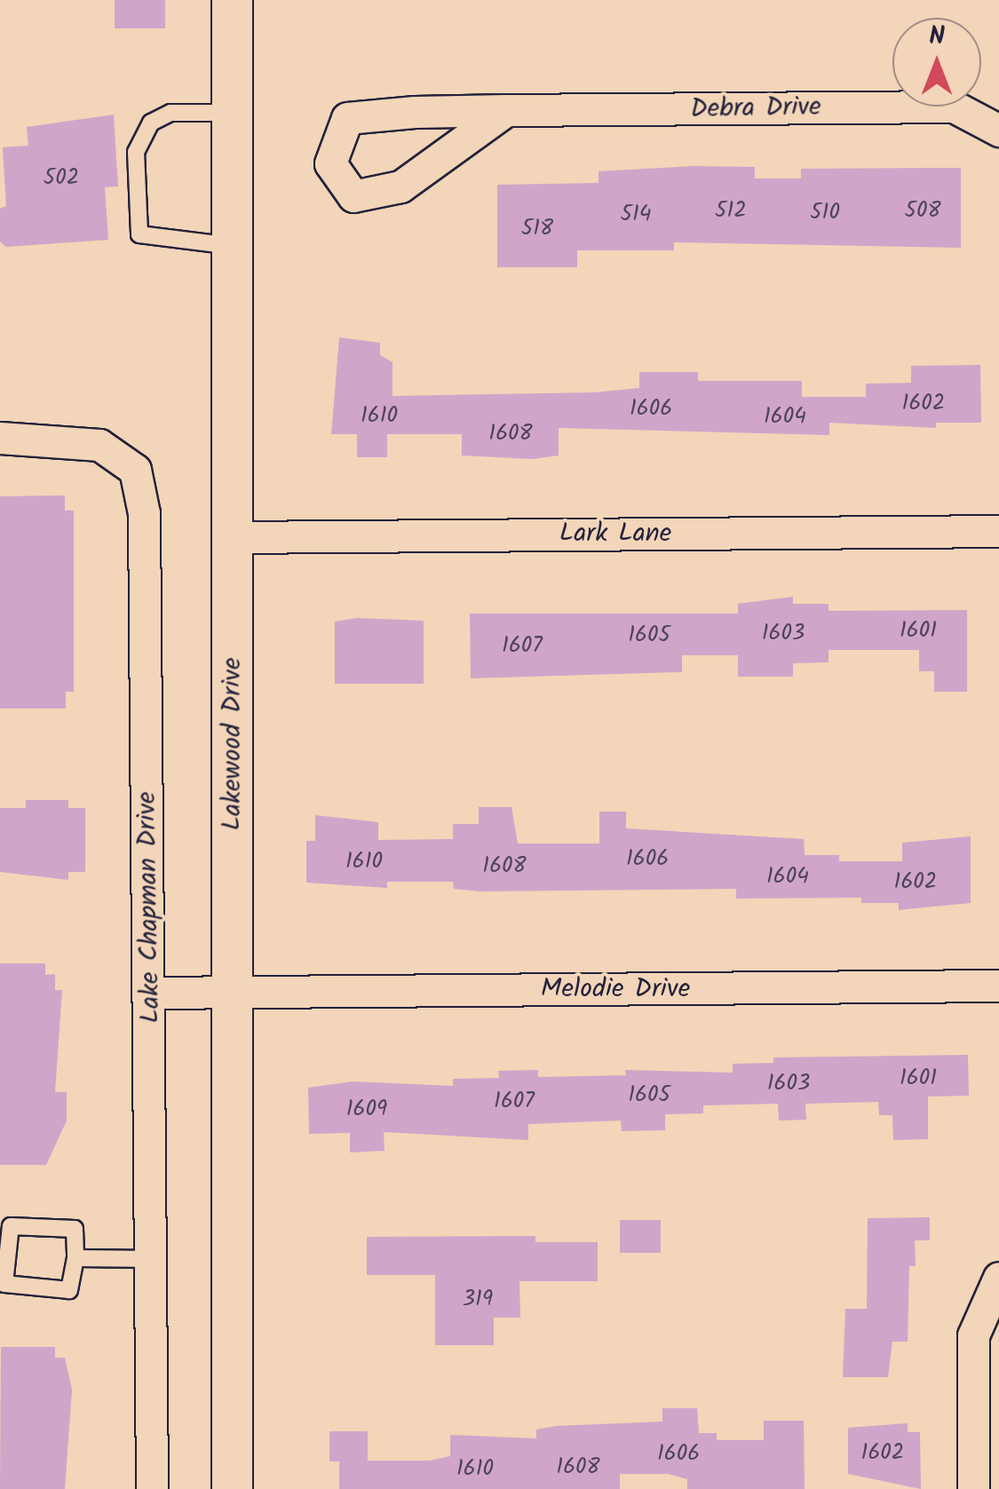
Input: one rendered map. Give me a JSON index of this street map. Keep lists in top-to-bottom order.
{
  "streets": {
    "street": [
      "Debra Drive",
      "Lark Lane",
      "Lakewood Drive",
      "Lake Chapman Drive",
      "Melodie Drive"
    ]
  },
  "crossings": [
    ["Lark Lane", "Lakewood Drive"],
    ["Lakewood Drive", "Melodie Drive"],
    ["Lake Chapman Drive", "Melodie Drive"]
  ],
  "house_numbers": [
    "502",
    "512",
    "508",
    "510",
    "514",
    "518",
    "1602",
    "1606",
    "1610",
    "1604",
    "1608",
    "1601",
    "1603",
    "1605",
    "1607",
    "1606",
    "1610",
    "1608",
    "1604",
    "1602",
    "1601",
    "1603",
    "1605",
    "1607",
    "1609",
    "319",
    "1602",
    "1606",
    "1608",
    "1610"
  ],
  "north": "top"
}
